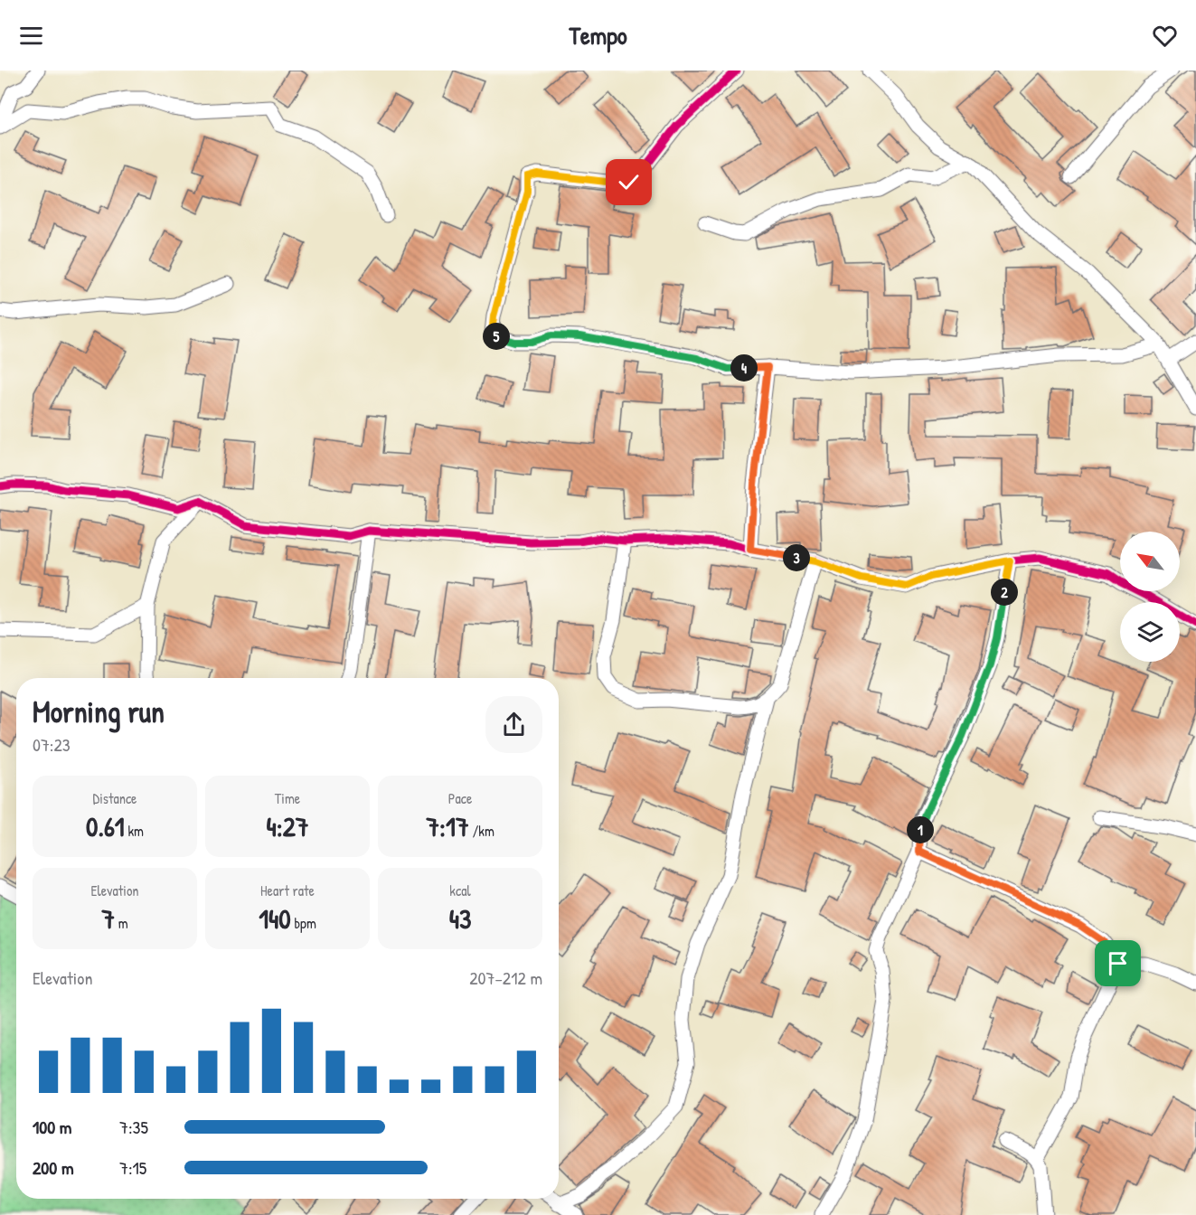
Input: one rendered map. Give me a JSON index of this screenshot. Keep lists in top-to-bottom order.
{
  "north": "top left",
  "page": {
    "header": "Tempo",
    "pins": [
      "5",
      "4",
      "3",
      "2",
      "1"
    ],
    "heading": ["Morning run", "07:23"],
    "stats": [
      ["Distance", "0.61 km"],
      ["Time", "4:27"],
      ["Pace", "7:17 /km"],
      ["Elevation", "7 m"],
      ["Heart rate", "140 bpm"],
      ["kcal", "43"]
    ],
    "chart": ["Elevation", "207–212 m"],
    "list": [
      {
        "name": "100 m",
        "note": "7:35"
      },
      {
        "name": "200 m",
        "note": "7:15"
      }
    ]
  }
}
